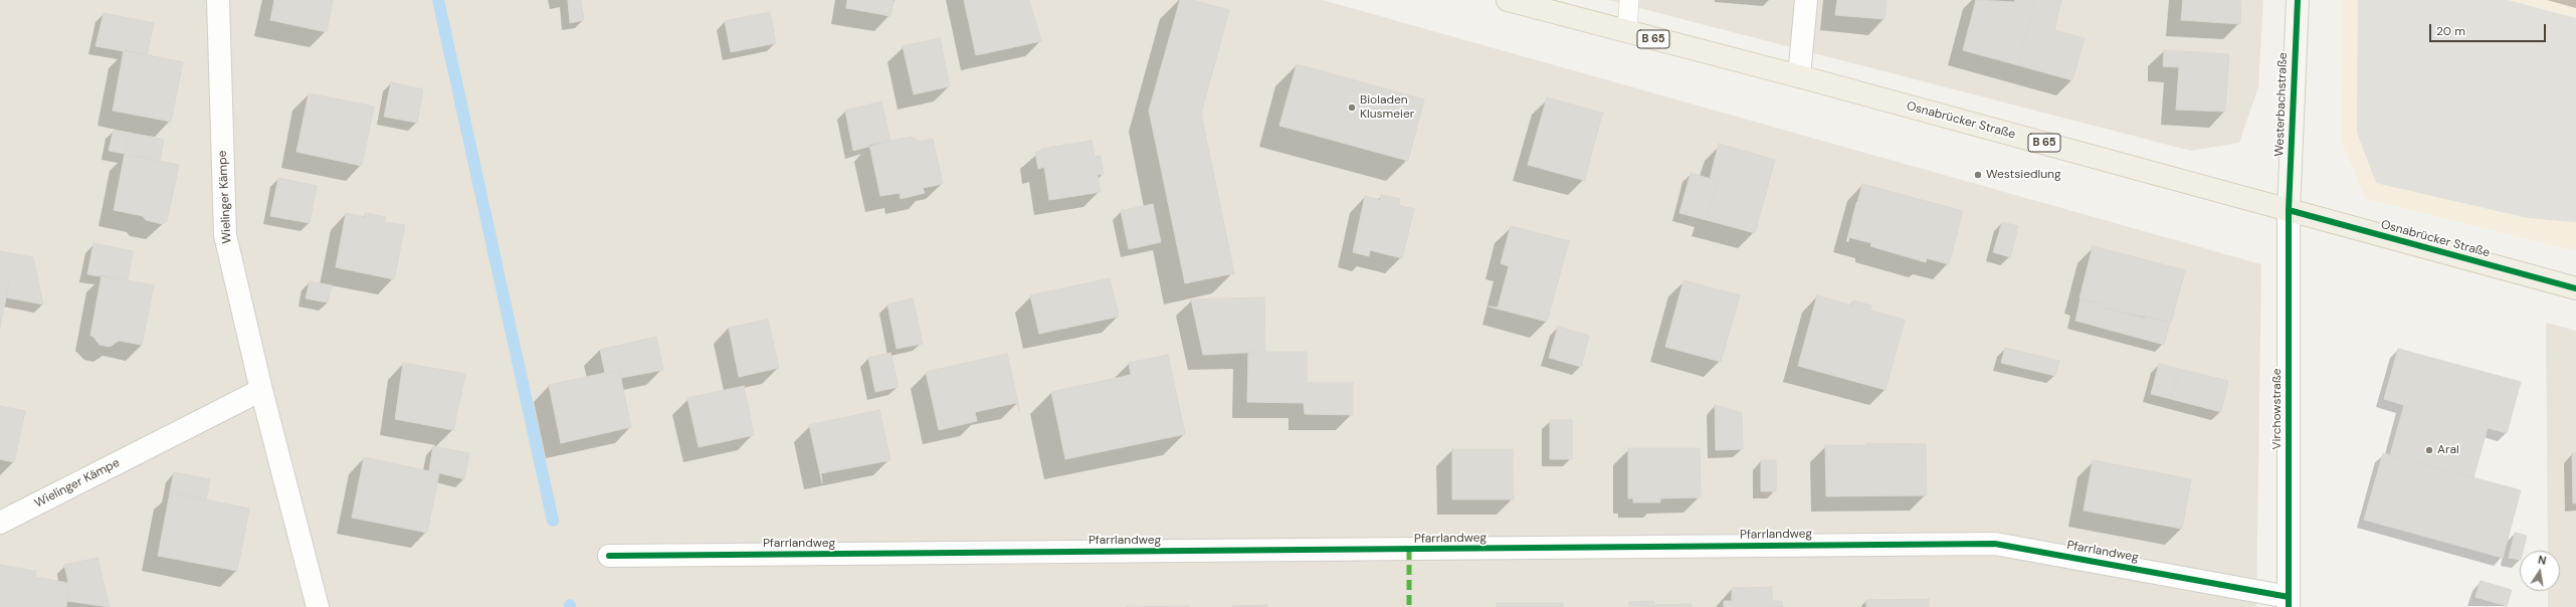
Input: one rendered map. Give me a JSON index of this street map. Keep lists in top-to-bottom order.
{
  "streets": {
    "main road": ["B 65", "Westerbachstraße", "Osnabrücker Straße"],
    "street": ["Wielinger Kämpe", "Virchowstraße", "Pfarrlandweg"]
  },
  "crossings": [
    ["Westerbachstraße", "Osnabrücker Straße"],
    ["Westerbachstraße", "Virchowstraße"],
    ["Osnabrücker Straße", "Virchowstraße"],
    ["Virchowstraße", "Pfarrlandweg"]
  ],
  "places": ["Bioladen Klusmeier", "Westsiedlung", "Aral"],
  "scale_bar": "20 m",
  "north": "top"
}
